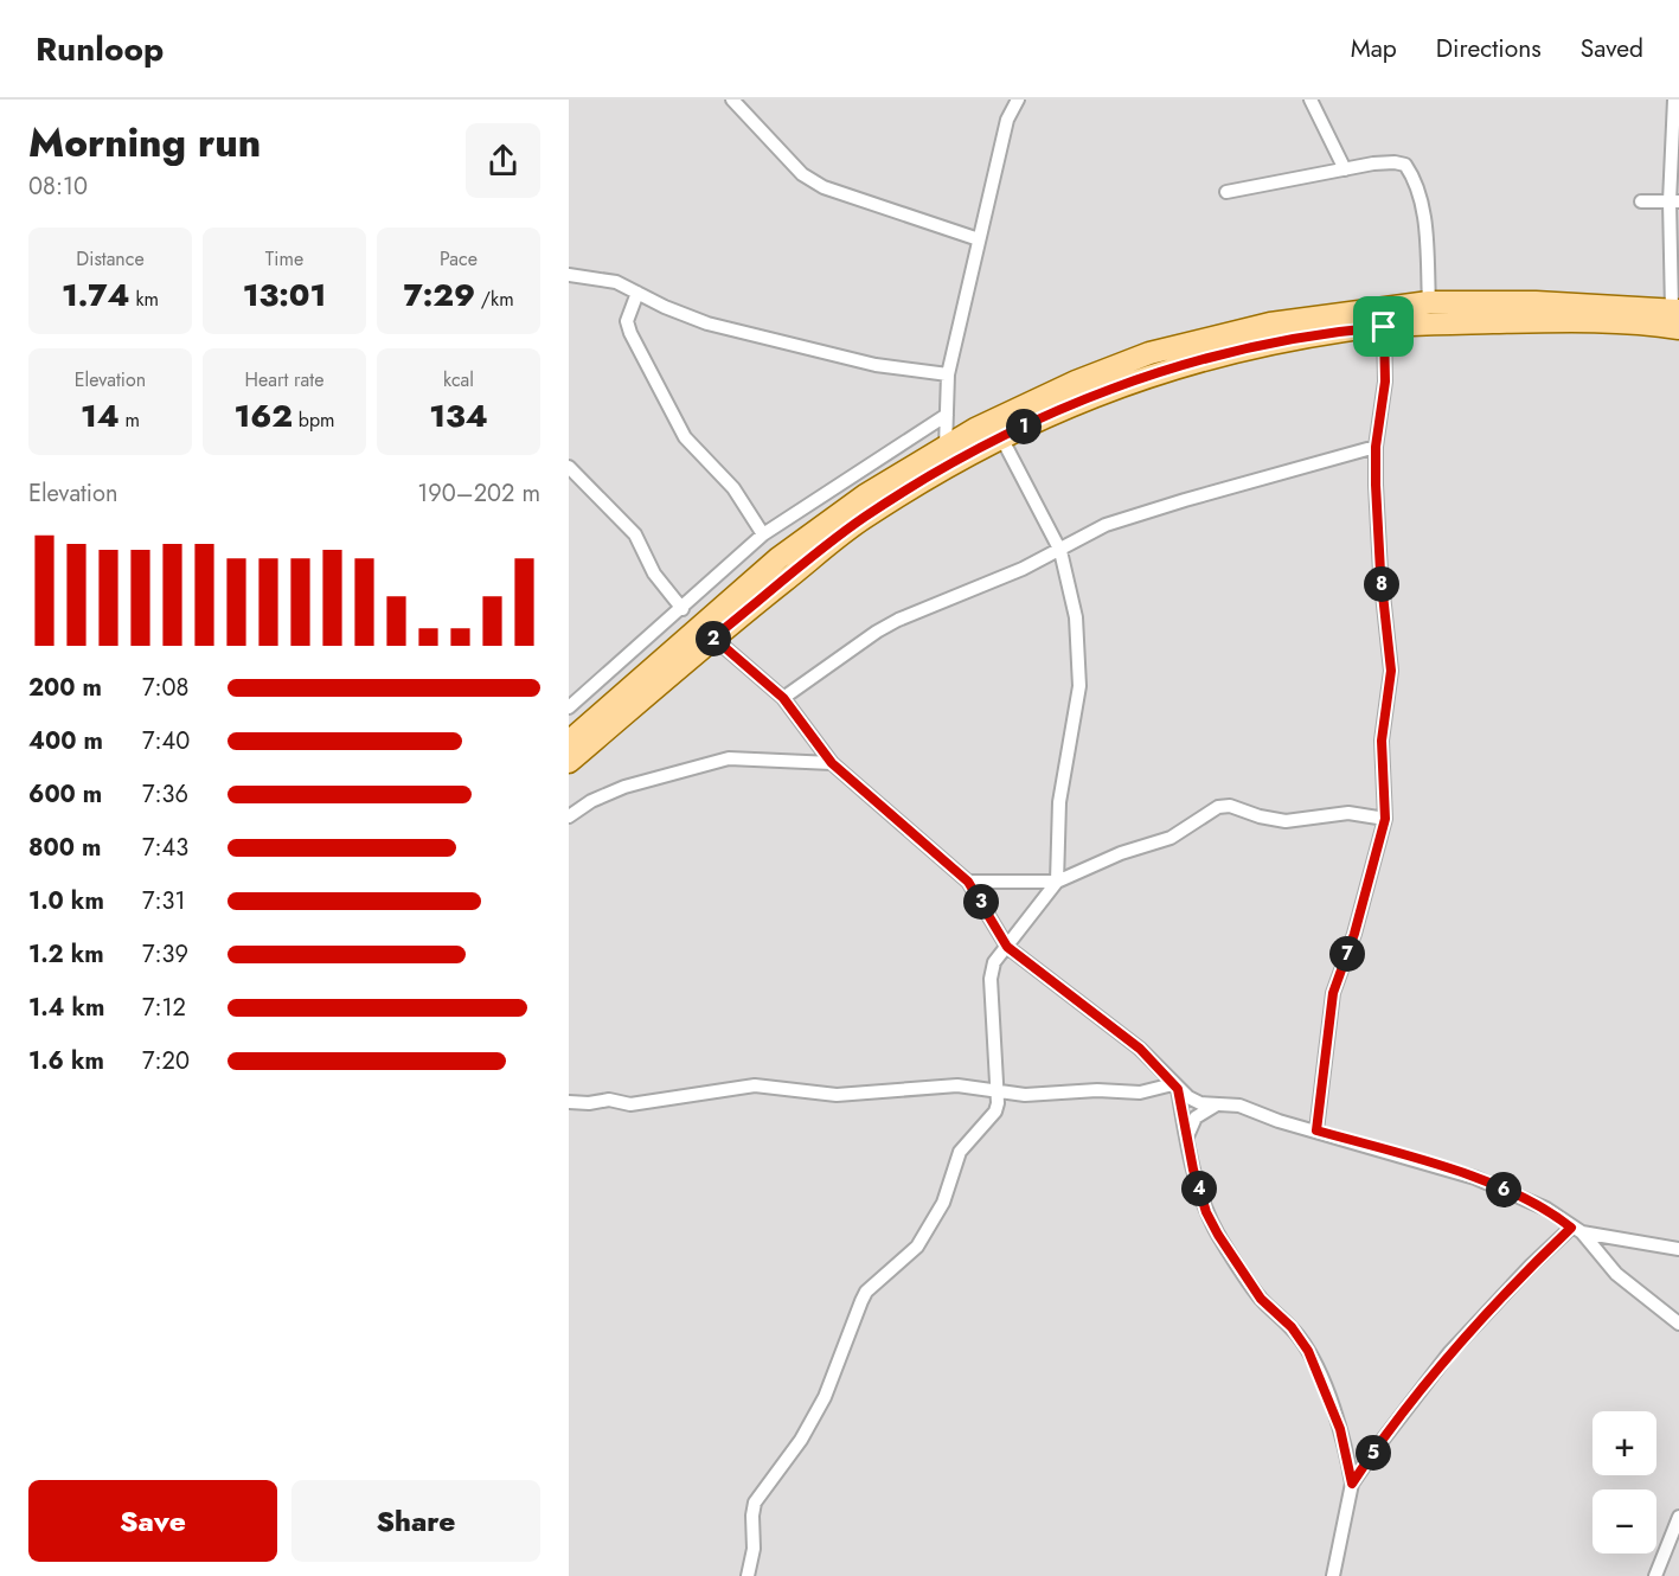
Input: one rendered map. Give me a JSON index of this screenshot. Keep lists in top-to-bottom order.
{
  "page": {
    "header": "Runloop",
    "nav": ["Map", "Directions", "Saved"],
    "heading": ["Morning run", "08:10"],
    "stats": [
      ["Distance", "1.74 km"],
      ["Time", "13:01"],
      ["Pace", "7:29 /km"],
      ["Elevation", "14 m"],
      ["Heart rate", "162 bpm"],
      ["kcal", "134"]
    ],
    "pins": [
      "1",
      "8",
      "2",
      "3",
      "7",
      "4",
      "6",
      "5"
    ],
    "chart": ["Elevation", "190–202 m"],
    "list": [
      {
        "name": "200 m",
        "note": "7:08"
      },
      {
        "name": "400 m",
        "note": "7:40"
      },
      {
        "name": "600 m",
        "note": "7:36"
      },
      {
        "name": "800 m",
        "note": "7:43"
      },
      {
        "name": "1.0 km",
        "note": "7:31"
      },
      {
        "name": "1.2 km",
        "note": "7:39"
      },
      {
        "name": "1.4 km",
        "note": "7:12"
      },
      {
        "name": "1.6 km",
        "note": "7:20"
      }
    ],
    "map_buttons": ["+", "−"],
    "buttons": ["Save", "Share"]
  }
}
